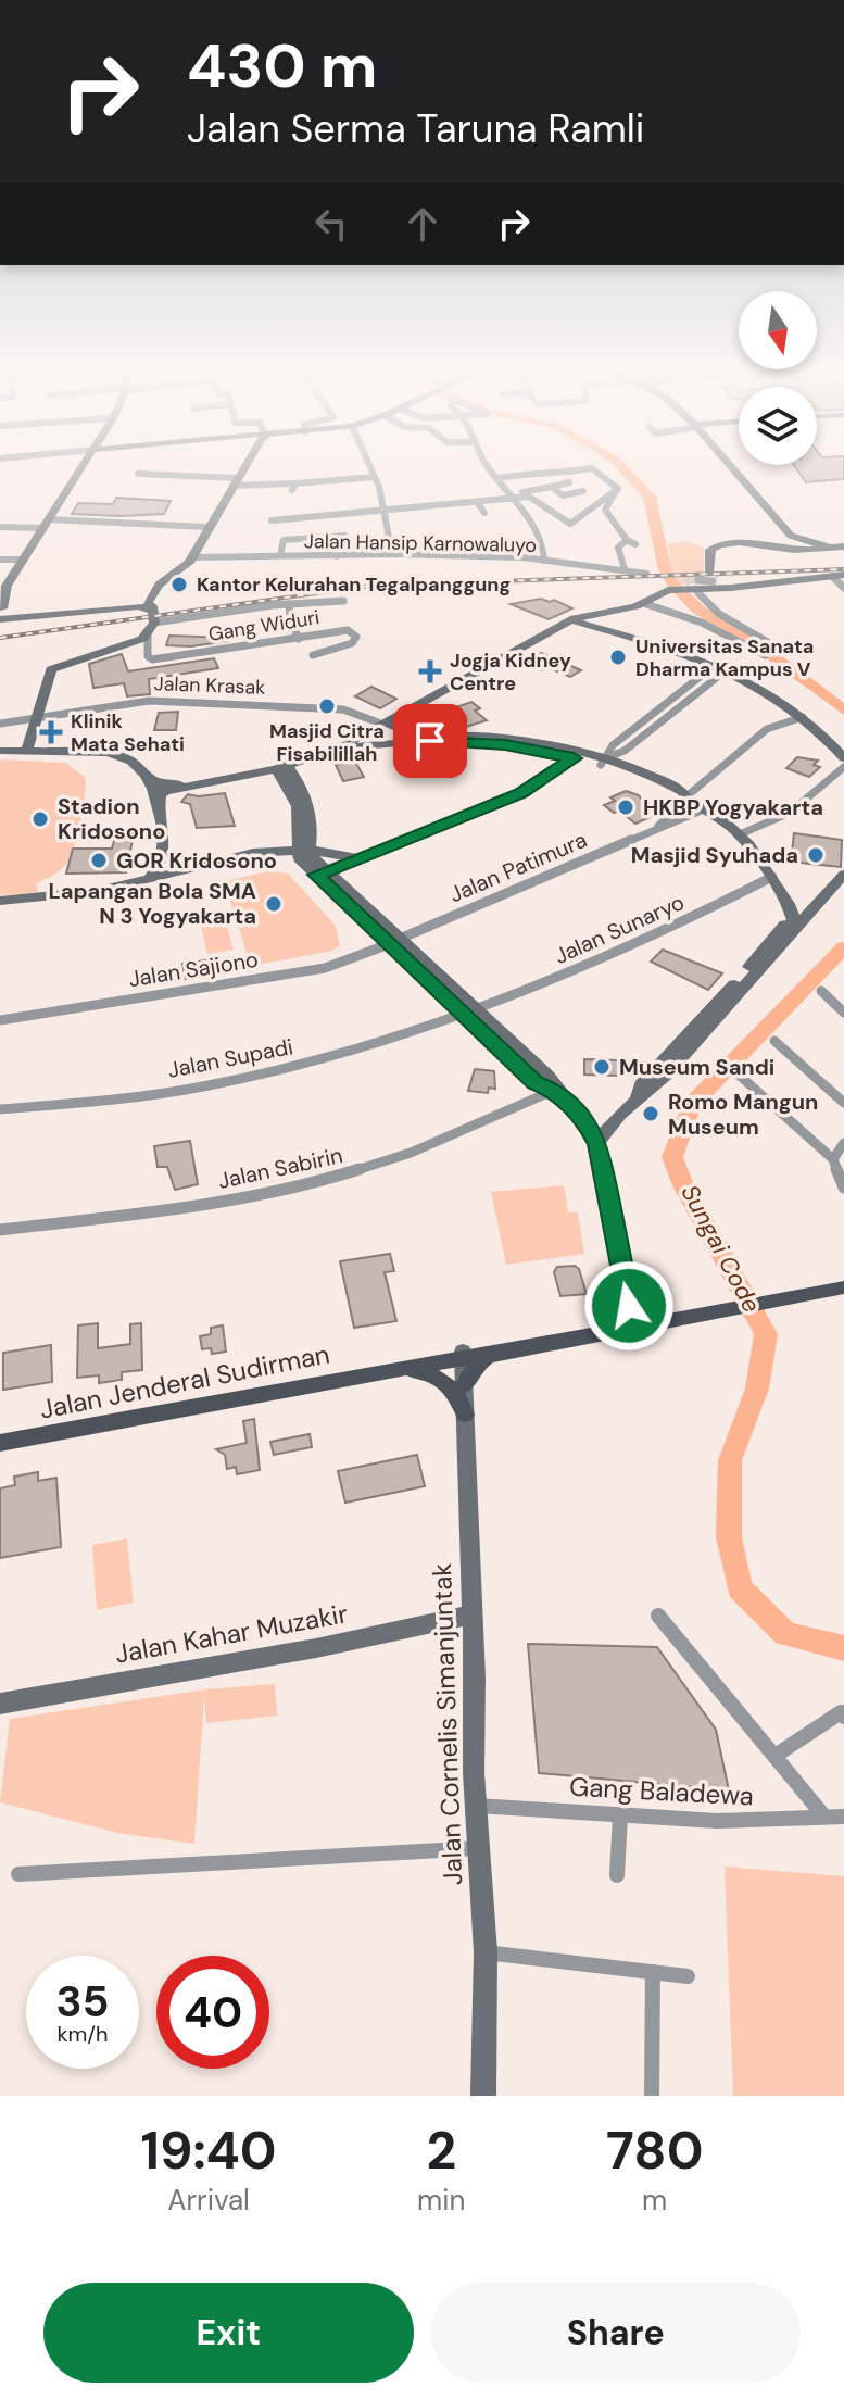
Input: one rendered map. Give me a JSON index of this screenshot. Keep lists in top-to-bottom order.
{
  "streets": {
    "main road": ["Jalan Jenderal Sudirman"],
    "street": [
      "Jalan Hansip Karnowaluyo",
      "Gang Widuri",
      "Jalan Krasak",
      "Jalan Patimura",
      "Jalan Sunaryo",
      "Jalan Sajiono",
      "Jalan Supadi",
      "Jalan Sabirin",
      "Jalan Kahar Muzakir",
      "Jalan Cornelis Simanjuntak",
      "Gang Baladewa"
    ]
  },
  "crossings": [
    ["Jalan Patimura", "Jalan Sajiono"],
    ["Jalan Sunaryo", "Jalan Supadi"],
    ["Jalan Jenderal Sudirman", "Jalan Cornelis Simanjuntak"],
    ["Jalan Kahar Muzakir", "Jalan Cornelis Simanjuntak"],
    ["Jalan Cornelis Simanjuntak", "Gang Baladewa"]
  ],
  "water": ["Sungai Code"],
  "places": {
    "other": [
      "Kantor Kelurahan Tegalpanggung",
      "Universitas Sanata Dharma Kampus V",
      "Masjid Citra Fisabilillah",
      "HKBP Yogyakarta",
      "Stadion Kridosono",
      "Masjid Syuhada",
      "GOR Kridosono",
      "Lapangan Bola SMA N 3 Yogyakarta",
      "Museum Sandi",
      "Romo Mangun Museum"
    ],
    "health": ["Jogja Kidney Centre", "Klinik Mata Sehati"]
  },
  "north": "bottom",
  "page": {
    "turn": ["430 m", "Jalan Serma Taruna Ramli"],
    "speed": "35 km/h",
    "limit": "40",
    "eta": [
      "19:40",
      "Arrival",
      "2",
      "min",
      "780",
      "m"
    ],
    "buttons": ["Exit", "Share"]
  }
}
